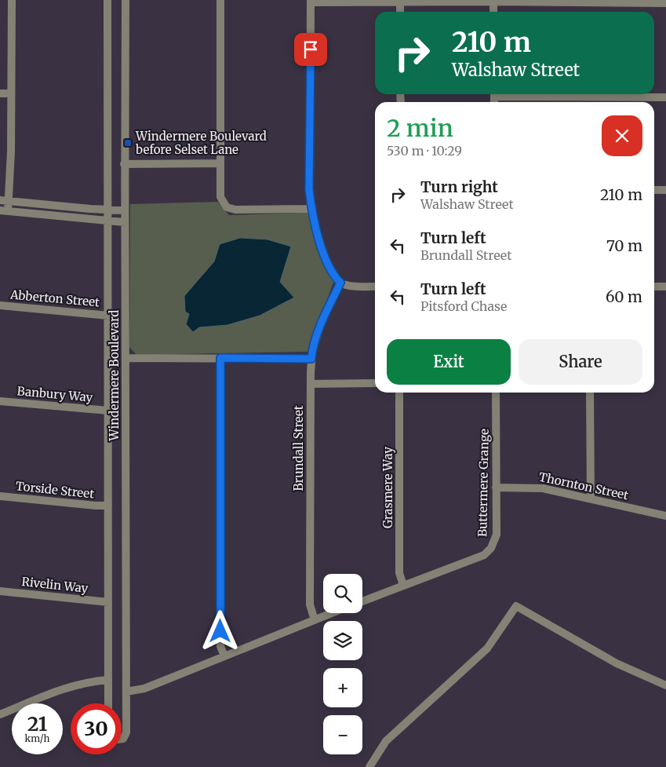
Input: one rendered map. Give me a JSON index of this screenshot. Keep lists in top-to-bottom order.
{
  "streets": {
    "street": [
      "Abberton Street",
      "Windermere Boulevard",
      "Banbury Way",
      "Brundall Street",
      "Buttermere Grange",
      "Thornton Street",
      "Grasmere Way",
      "Torside Street",
      "Rivelin Way"
    ]
  },
  "crossings": [
    ["Abberton Street", "Windermere Boulevard"],
    ["Windermere Boulevard", "Banbury Way"],
    ["Windermere Boulevard", "Torside Street"],
    ["Windermere Boulevard", "Rivelin Way"],
    ["Buttermere Grange", "Thornton Street"],
    ["Buttermere Grange", "Grasmere Way"]
  ],
  "places": {
    "transit": ["Windermere Boulevard before Selset Lane"]
  },
  "page": {
    "turn": ["210 m", "Walshaw Street"],
    "heading": ["2 min", "530 m · 10:29"],
    "list": [
      {
        "name": "Turn right",
        "note": "Walshaw Street",
        "value": "210 m"
      },
      {
        "name": "Turn left",
        "note": "Brundall Street",
        "value": "70 m"
      },
      {
        "name": "Turn left",
        "note": "Pitsford Chase",
        "value": "60 m"
      }
    ],
    "buttons": ["Exit", "Share"],
    "map_buttons": ["+", "−"],
    "speed": "21 km/h",
    "limit": "30"
  }
}
